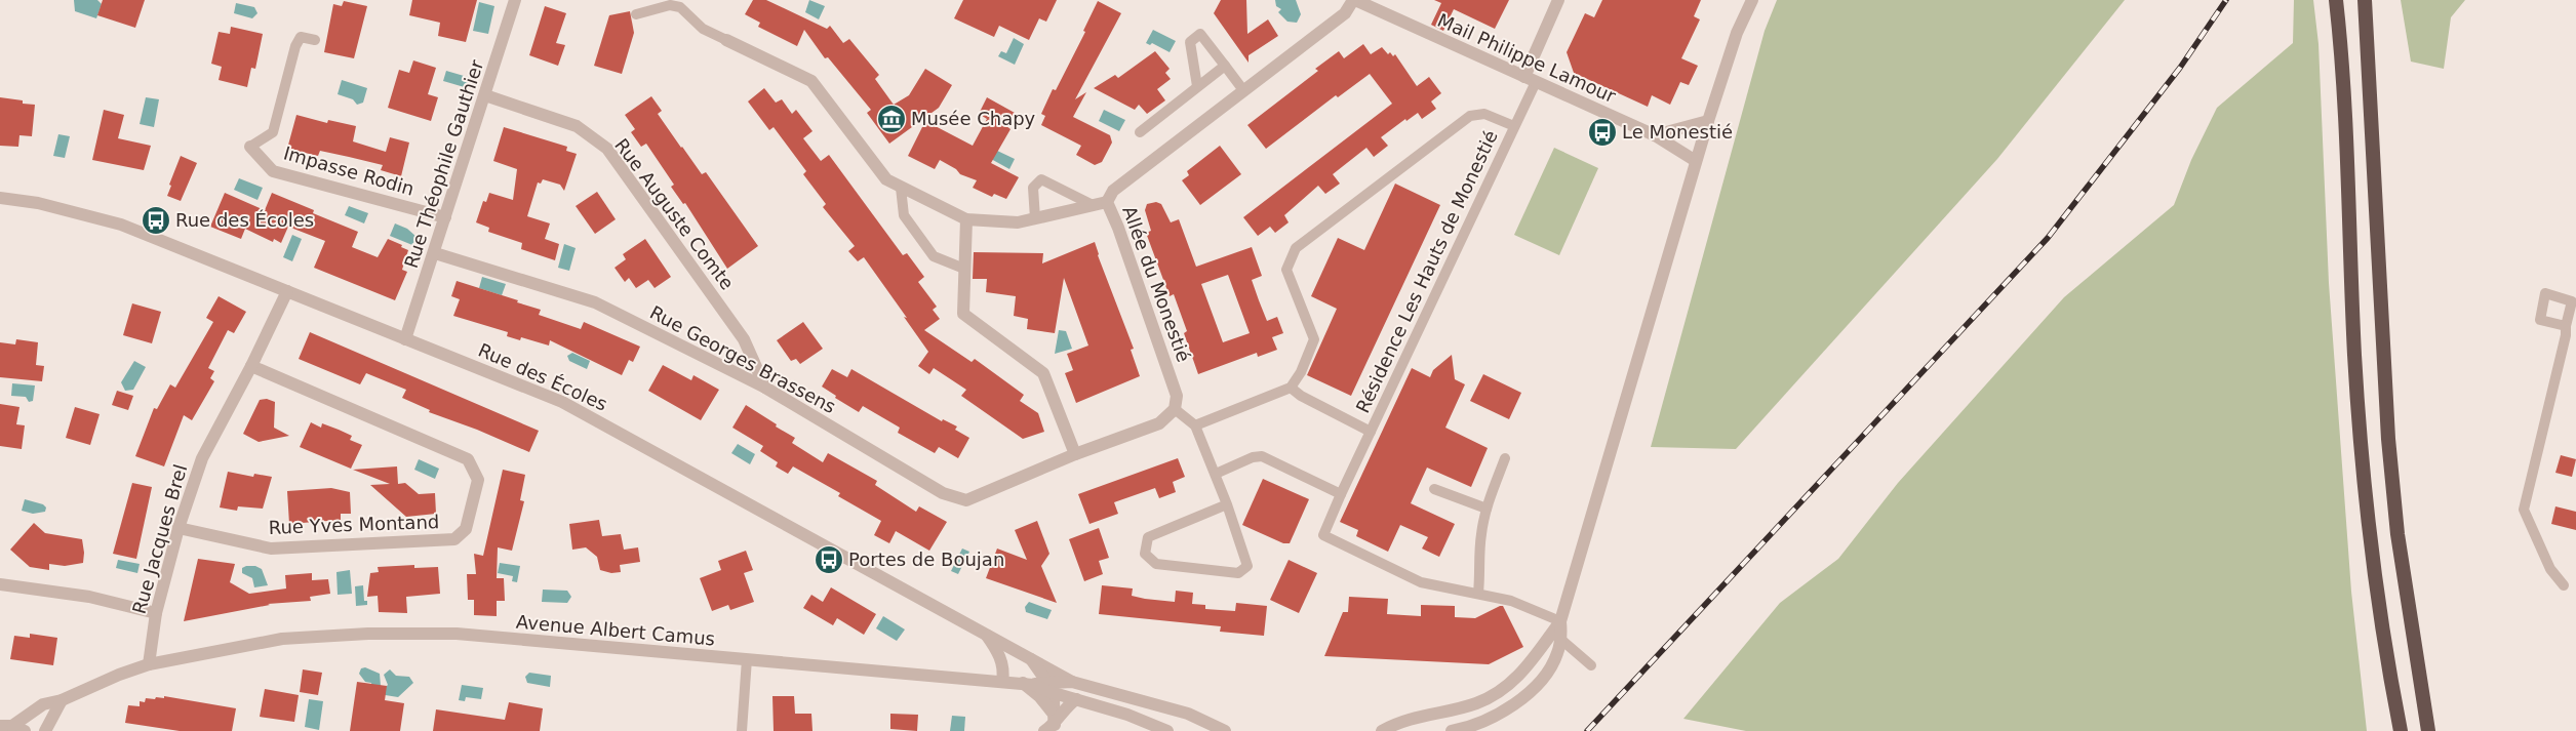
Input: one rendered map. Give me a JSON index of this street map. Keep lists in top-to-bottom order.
{
  "streets": {
    "street": [
      "Mail Philippe Lamour",
      "Rue Théophile Gauthier",
      "Impasse Rodin",
      "Rue Auguste Comte",
      "Allée du Monestié",
      "Rue Georges Brassens",
      "Rue des Écoles",
      "Rue Yves Montand",
      "Rue Jacques Brel",
      "Avenue Albert Camus"
    ],
    "lane": ["Résidence Les Hauts de Monestié"]
  },
  "crossings": [
    ["Mail Philippe Lamour", "Résidence Les Hauts de Monestié"],
    ["Mail Philippe Lamour", "Allée du Monestié"],
    ["Rue Théophile Gauthier", "Impasse Rodin"],
    ["Rue Théophile Gauthier", "Rue Auguste Comte"],
    ["Rue Théophile Gauthier", "Rue Georges Brassens"],
    ["Rue Théophile Gauthier", "Rue des Écoles"],
    ["Rue Auguste Comte", "Rue Georges Brassens"],
    ["Rue des Écoles", "Rue Jacques Brel"],
    ["Rue des Écoles", "Avenue Albert Camus"],
    ["Rue Yves Montand", "Rue Jacques Brel"],
    ["Rue Jacques Brel", "Avenue Albert Camus"]
  ],
  "places": {
    "museum": ["Musée Chapy"],
    "bus stop": ["Le Monestié", "Rue des Écoles", "Portes de Boujan"]
  }
}
